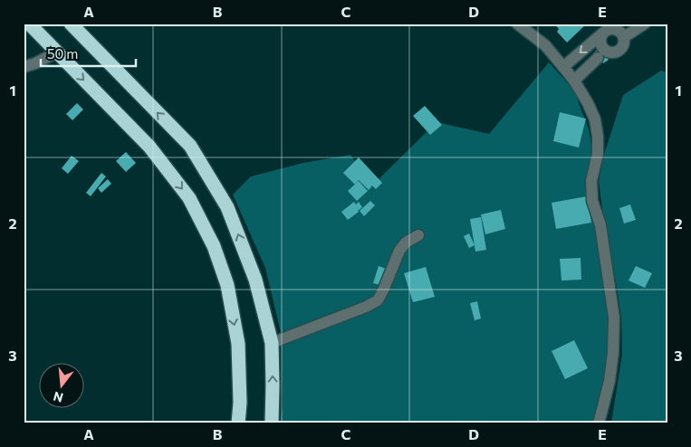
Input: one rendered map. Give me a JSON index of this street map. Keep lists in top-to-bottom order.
{
  "scale_bar": "50 m",
  "north": "bottom",
  "grid": {
    "columns": [
      "A",
      "B",
      "C",
      "D",
      "E"
    ],
    "rows": ["1", "2", "3"]
  }
}
